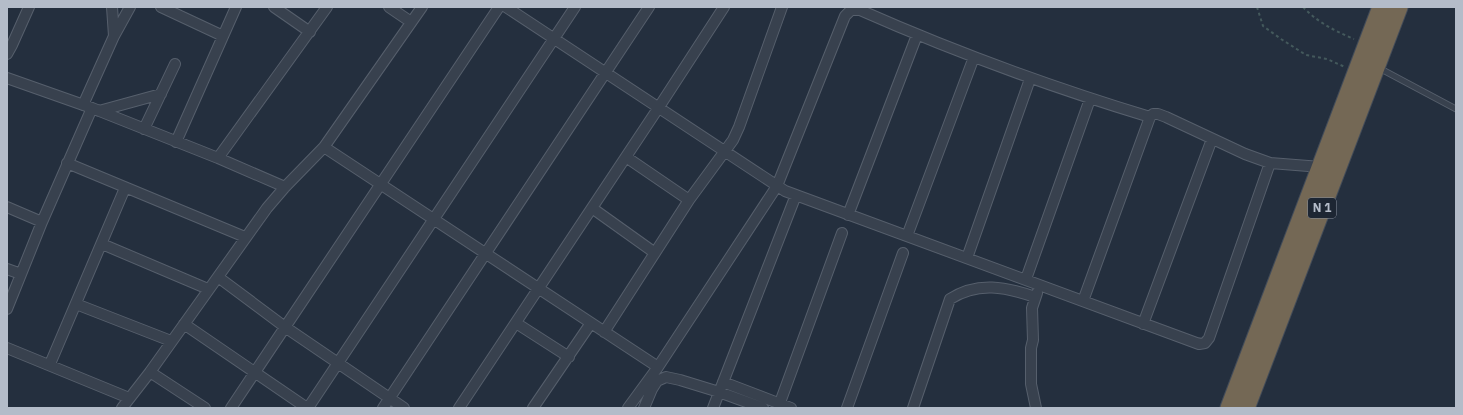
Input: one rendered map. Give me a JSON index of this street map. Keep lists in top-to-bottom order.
{
  "streets": {
    "highway": ["N 1"]
  }
}
